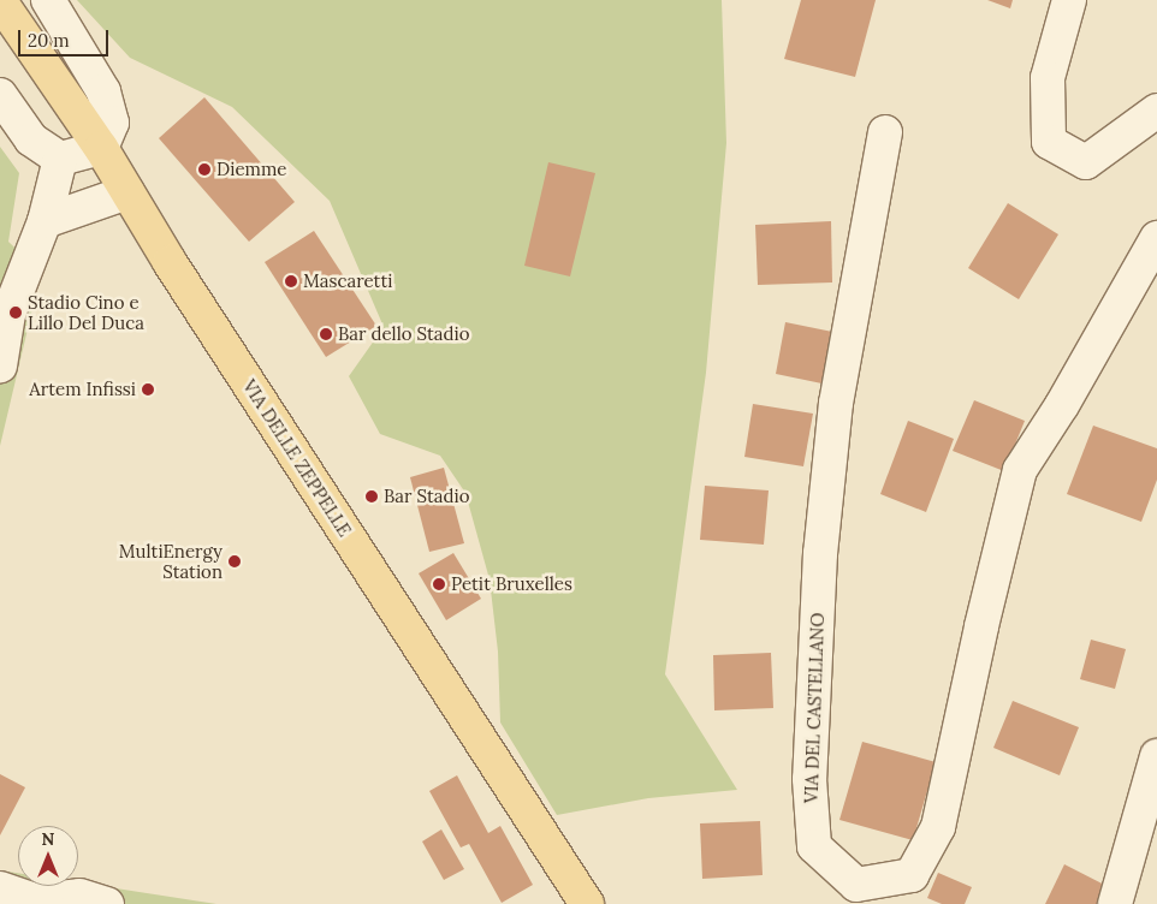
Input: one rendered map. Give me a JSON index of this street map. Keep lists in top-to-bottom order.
{
  "streets": {
    "main road": ["VIA DELLE ZEPPELLE"],
    "street": ["VIA DEL CASTELLANO"]
  },
  "places": [
    "Diemme",
    "Mascaretti",
    "Stadio Cino e Lillo Del Duca",
    "Bar dello Stadio",
    "Artem Infissi",
    "Bar Stadio",
    "MultiEnergy Station",
    "Petit Bruxelles"
  ],
  "scale_bar": "20 m",
  "north": "top"
}
